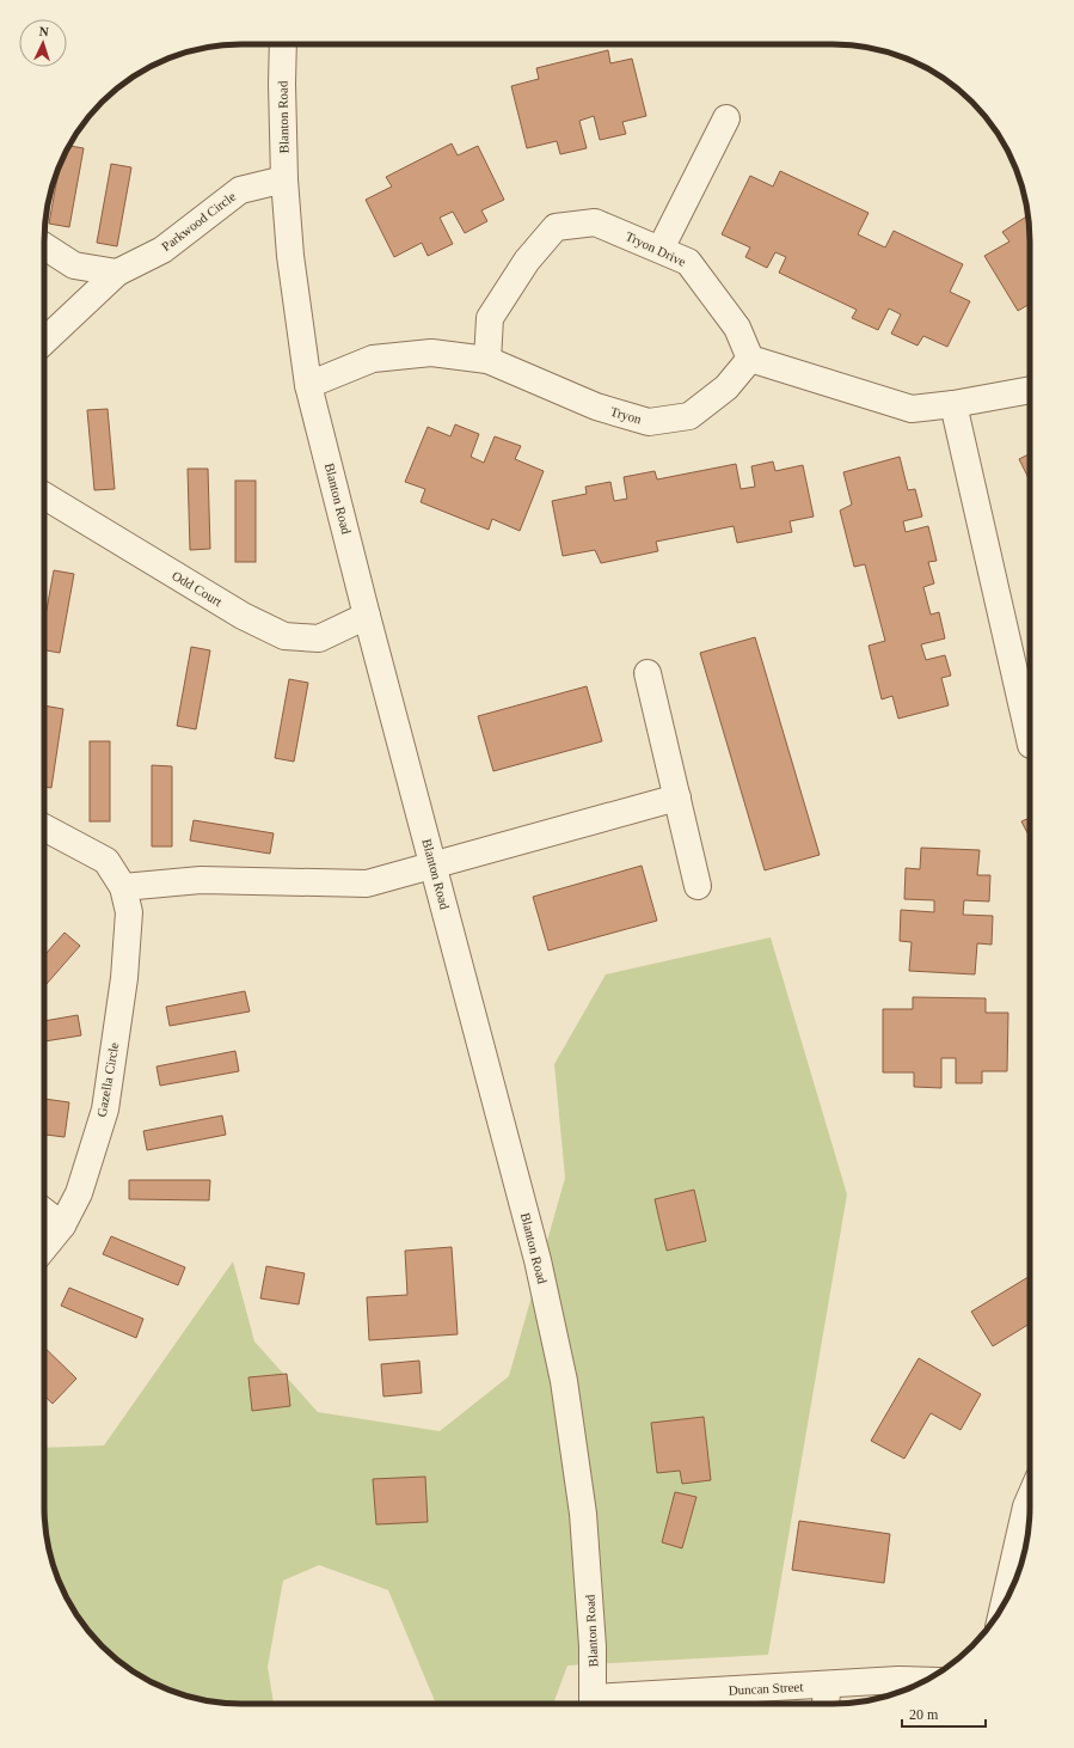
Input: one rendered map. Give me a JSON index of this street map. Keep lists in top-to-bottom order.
{
  "streets": {
    "street": [
      "Blanton Road",
      "Parkwood Circle",
      "Tryon Drive",
      "Tryon",
      "Odd Court",
      "Gazella Circle",
      "Duncan Street"
    ]
  },
  "crossings": [
    ["Blanton Road", "Parkwood Circle"],
    ["Blanton Road", "Odd Court"],
    ["Tryon Drive", "Tryon"]
  ],
  "scale_bar": "20 m",
  "north": "top"
}
